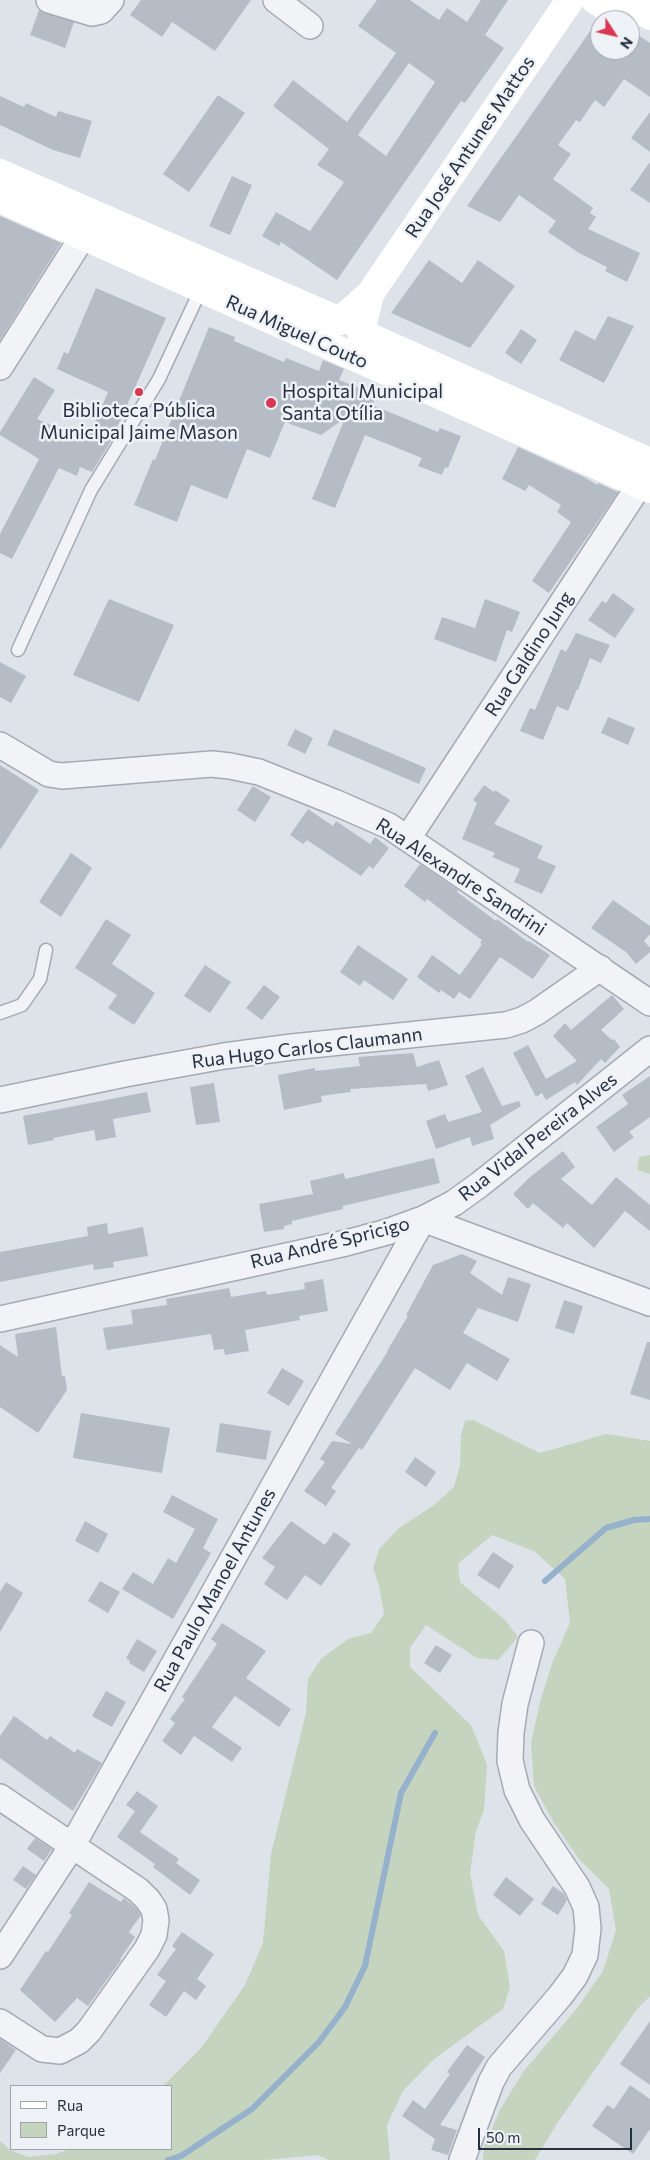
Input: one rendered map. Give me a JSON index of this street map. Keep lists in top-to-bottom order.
{
  "streets": {
    "street": [
      "Rua José Antunes Mattos",
      "Rua Miguel Couto",
      "Rua Galdino Jung",
      "Rua Alexandre Sandrini",
      "Rua Hugo Carlos Claumann",
      "Rua Vidal Pereira Alves",
      "Rua André Spricigo",
      "Rua Paulo Manoel Antunes"
    ]
  },
  "crossings": [
    ["Rua José Antunes Mattos", "Rua Miguel Couto"],
    ["Rua Miguel Couto", "Rua Galdino Jung"],
    ["Rua Galdino Jung", "Rua Alexandre Sandrini"],
    ["Rua Alexandre Sandrini", "Rua Hugo Carlos Claumann"],
    ["Rua Vidal Pereira Alves", "Rua André Spricigo"],
    ["Rua Vidal Pereira Alves", "Rua Paulo Manoel Antunes"],
    ["Rua André Spricigo", "Rua Paulo Manoel Antunes"]
  ],
  "places": ["Biblioteca Pública Municipal Jaime Mason", "Hospital Municipal Santa Otília"],
  "legend": ["Rua", "Parque"],
  "scale_bar": "50 m",
  "north": "bottom right"
}
